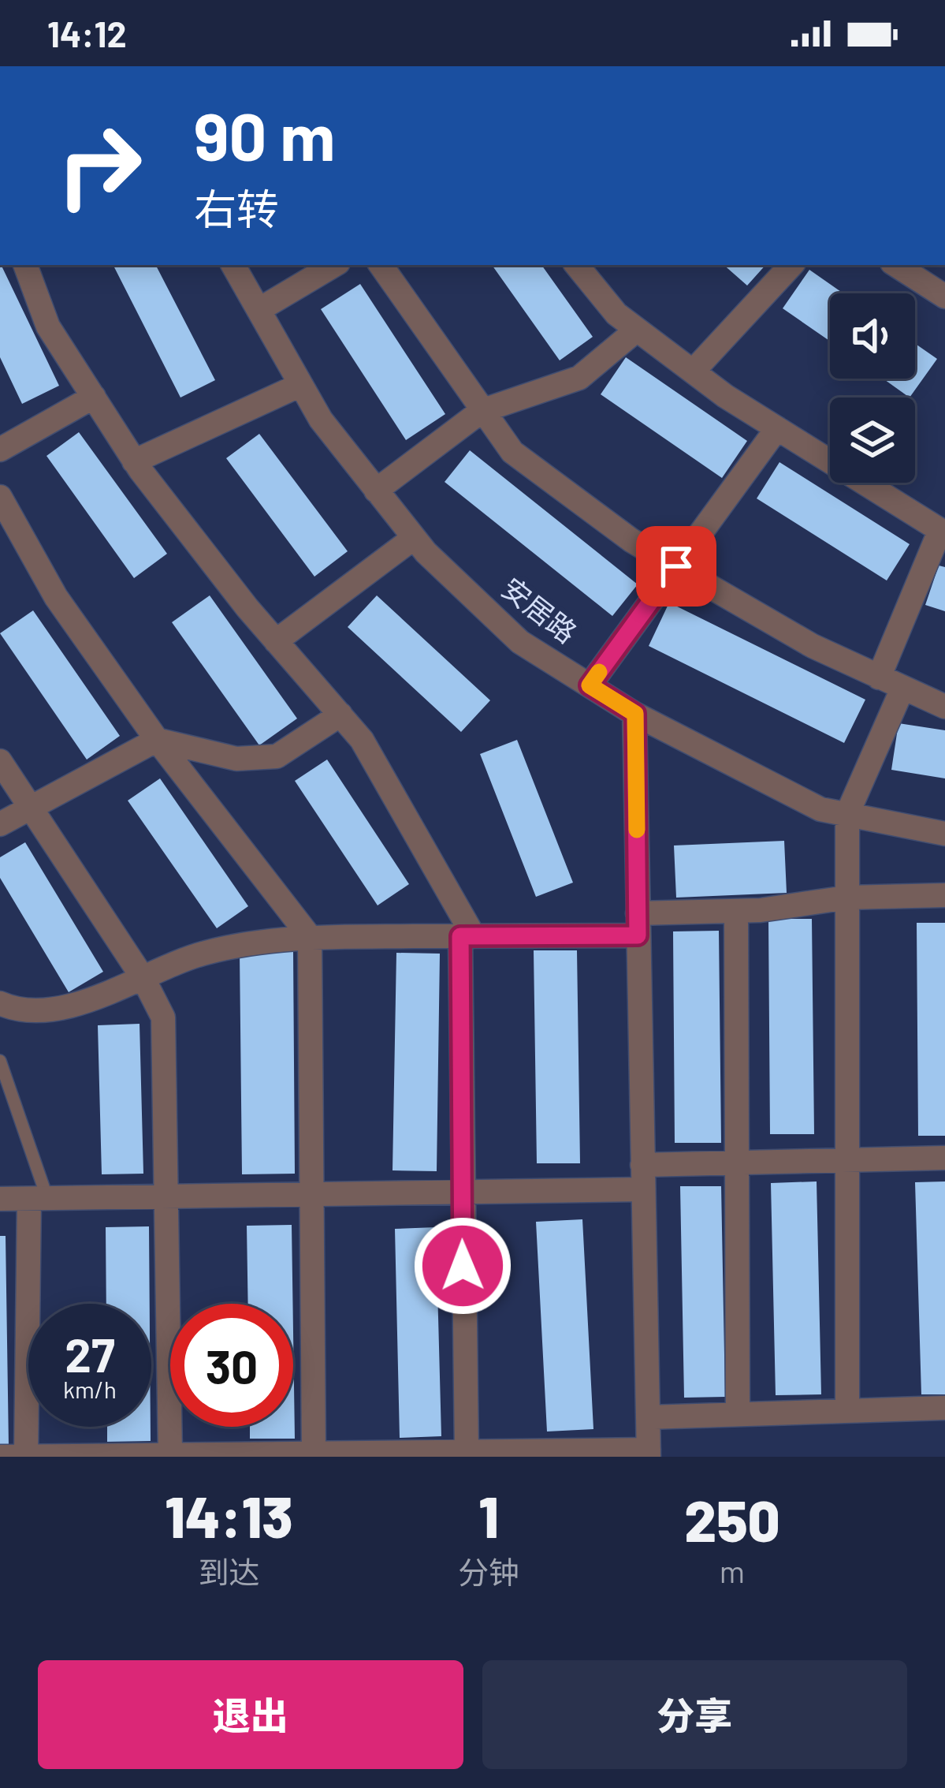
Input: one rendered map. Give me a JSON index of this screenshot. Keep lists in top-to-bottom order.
{
  "streets": {
    "street": ["安居路"]
  },
  "page": {
    "status": "14:12",
    "turn": ["90 m", "右转"],
    "speed": "27 km/h",
    "limit": "30",
    "eta": [
      "14:13",
      "到达",
      "1",
      "分钟",
      "250",
      "m"
    ],
    "buttons": ["退出", "分享"]
  }
}
